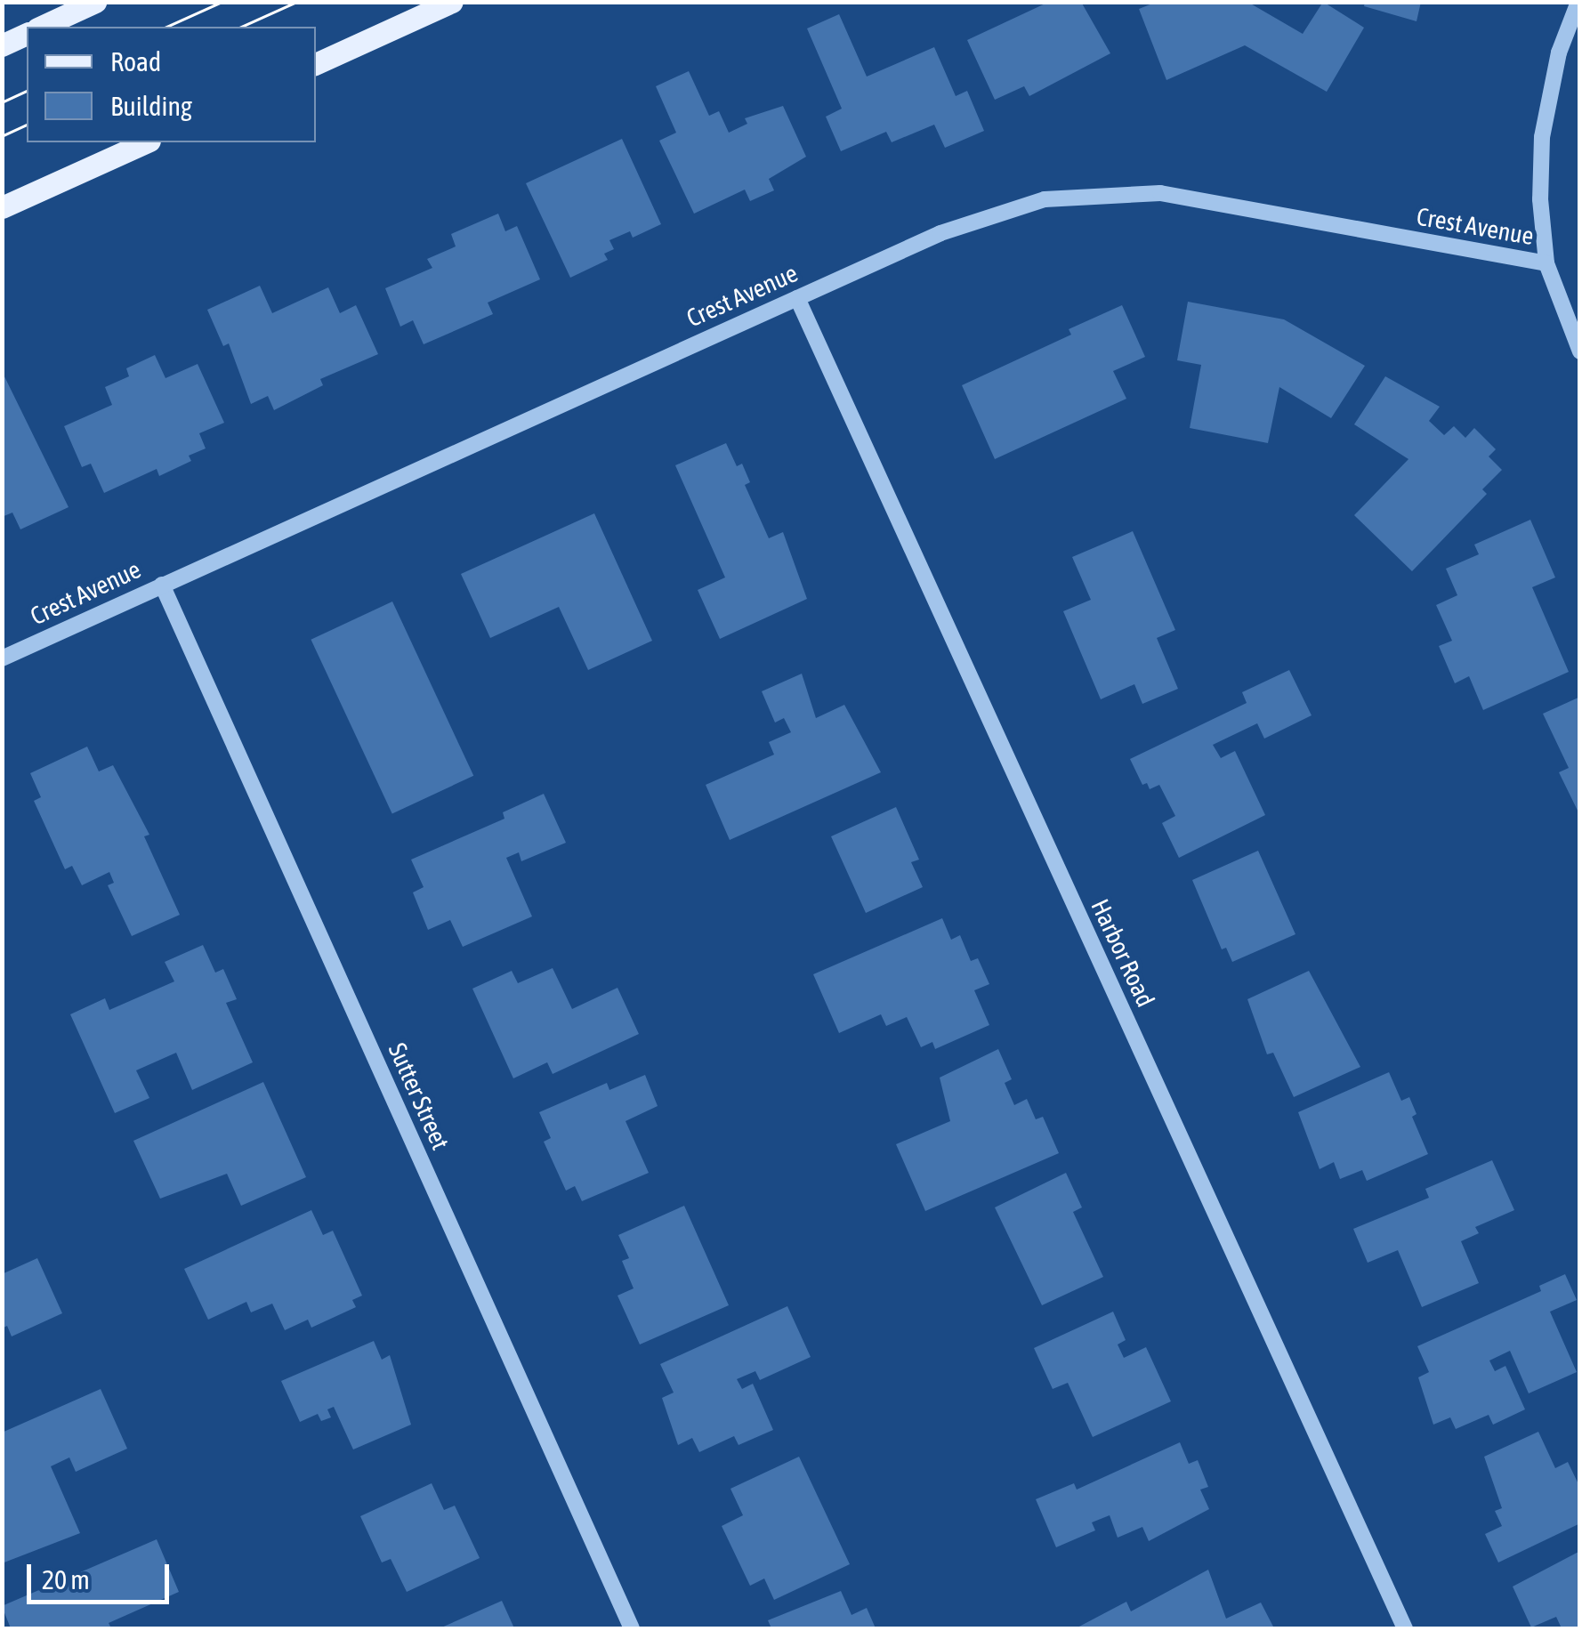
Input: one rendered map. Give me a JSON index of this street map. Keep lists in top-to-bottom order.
{
  "streets": {
    "street": ["Crest Avenue", "Harbor Road", "Sutter Street"]
  },
  "crossings": [
    ["Crest Avenue", "Harbor Road"],
    ["Crest Avenue", "Sutter Street"]
  ],
  "legend": ["Road", "Building"],
  "scale_bar": "20 m"
}
